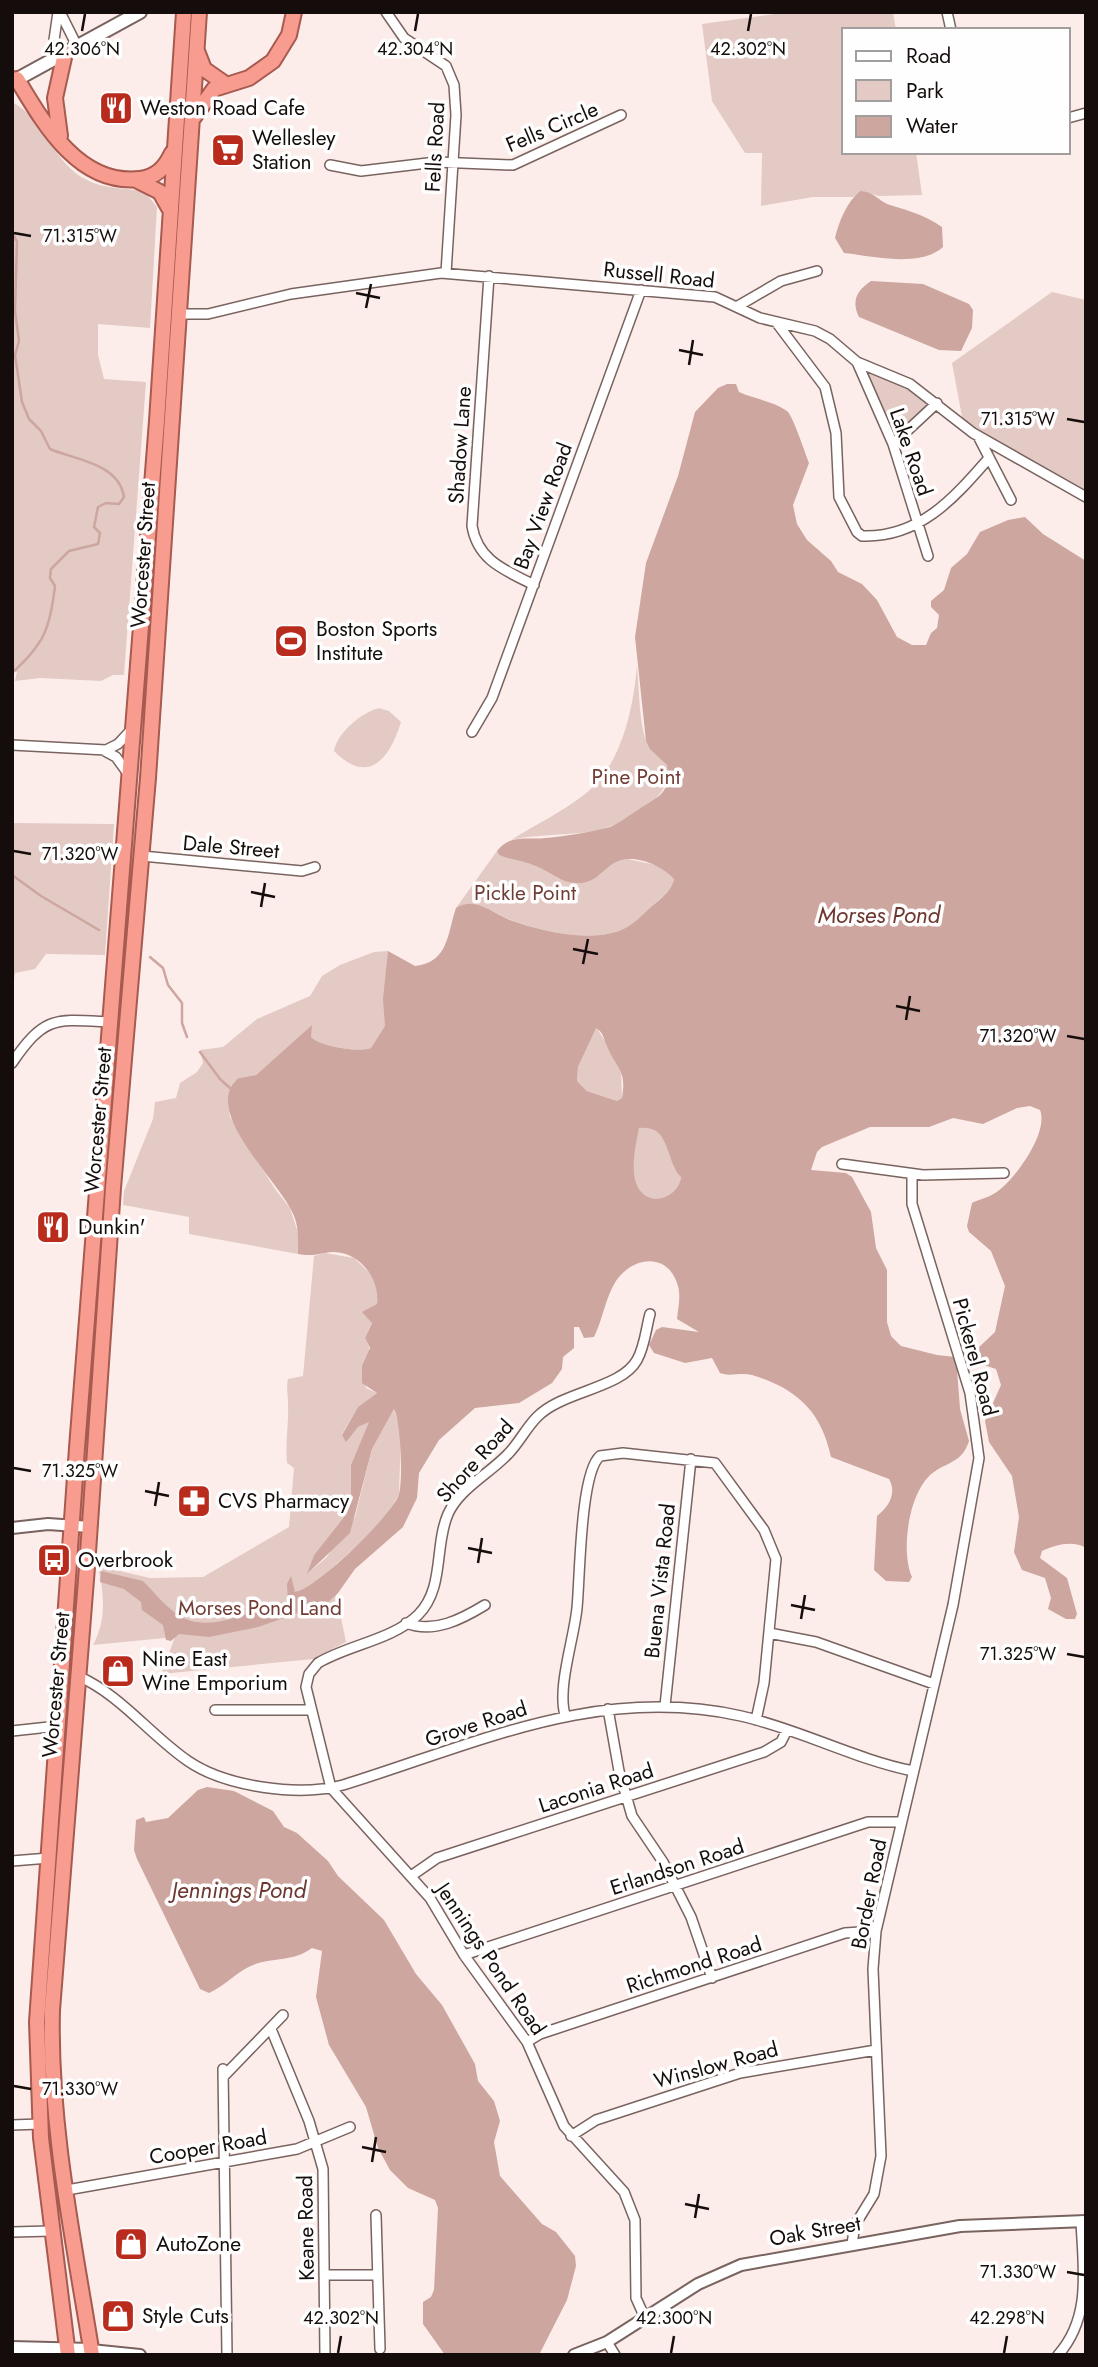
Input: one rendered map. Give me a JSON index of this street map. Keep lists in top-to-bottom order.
{
  "streets": {
    "highway": ["Worcester Street"],
    "street": [
      "Fells Circle",
      "Fells Road",
      "Russell Road",
      "Shadow Lane",
      "Lake Road",
      "Bay View Road",
      "Dale Street",
      "Pickerel Road",
      "Shore Road",
      "Buena Vista Road",
      "Grove Road",
      "Laconia Road",
      "Erlandson Road",
      "Border Road",
      "Jennings Pond Road",
      "Richmond Road",
      "Winslow Road",
      "Cooper Road",
      "Keane Road",
      "Oak Street"
    ]
  },
  "crossings": [
    ["Fells Circle", "Fells Road"],
    ["Fells Road", "Russell Road"],
    ["Russell Road", "Shadow Lane"],
    ["Russell Road", "Lake Road"],
    ["Russell Road", "Bay View Road"],
    ["Russell Road", "Worcester Street"],
    ["Shadow Lane", "Bay View Road"],
    ["Worcester Street", "Dale Street"],
    ["Worcester Street", "Grove Road"],
    ["Worcester Street", "Cooper Road"],
    ["Pickerel Road", "Border Road"],
    ["Shore Road", "Grove Road"],
    ["Shore Road", "Jennings Pond Road"],
    ["Buena Vista Road", "Grove Road"],
    ["Grove Road", "Laconia Road"],
    ["Grove Road", "Border Road"],
    ["Grove Road", "Jennings Pond Road"],
    ["Laconia Road", "Jennings Pond Road"],
    ["Erlandson Road", "Border Road"],
    ["Erlandson Road", "Jennings Pond Road"],
    ["Border Road", "Richmond Road"],
    ["Border Road", "Winslow Road"],
    ["Border Road", "Oak Street"],
    ["Jennings Pond Road", "Richmond Road"],
    ["Jennings Pond Road", "Winslow Road"],
    ["Jennings Pond Road", "Oak Street"],
    ["Cooper Road", "Keane Road"]
  ],
  "water": ["Morses Pond", "Jennings Pond"],
  "parks": ["Pine Point", "Pickle Point", "Morses Pond Land"],
  "places": {
    "restaurant": ["Weston Road Cafe", "Dunkin'"],
    "supermarket": ["Wellesley Station"],
    "sports": ["Boston Sports Institute"],
    "pharmacy": ["CVS Pharmacy"],
    "bus stop": ["Overbrook"],
    "shop": ["Nine East Wine Emporium", "AutoZone", "Style Cuts"]
  },
  "legend": ["Road", "Park", "Water"],
  "coordinates": [
    "42.306°N",
    "42.304°N",
    "42.302°N",
    "71.315°W",
    "71.320°W",
    "71.325°W",
    "71.330°W",
    "42.300°N",
    "42.298°N"
  ]
}
